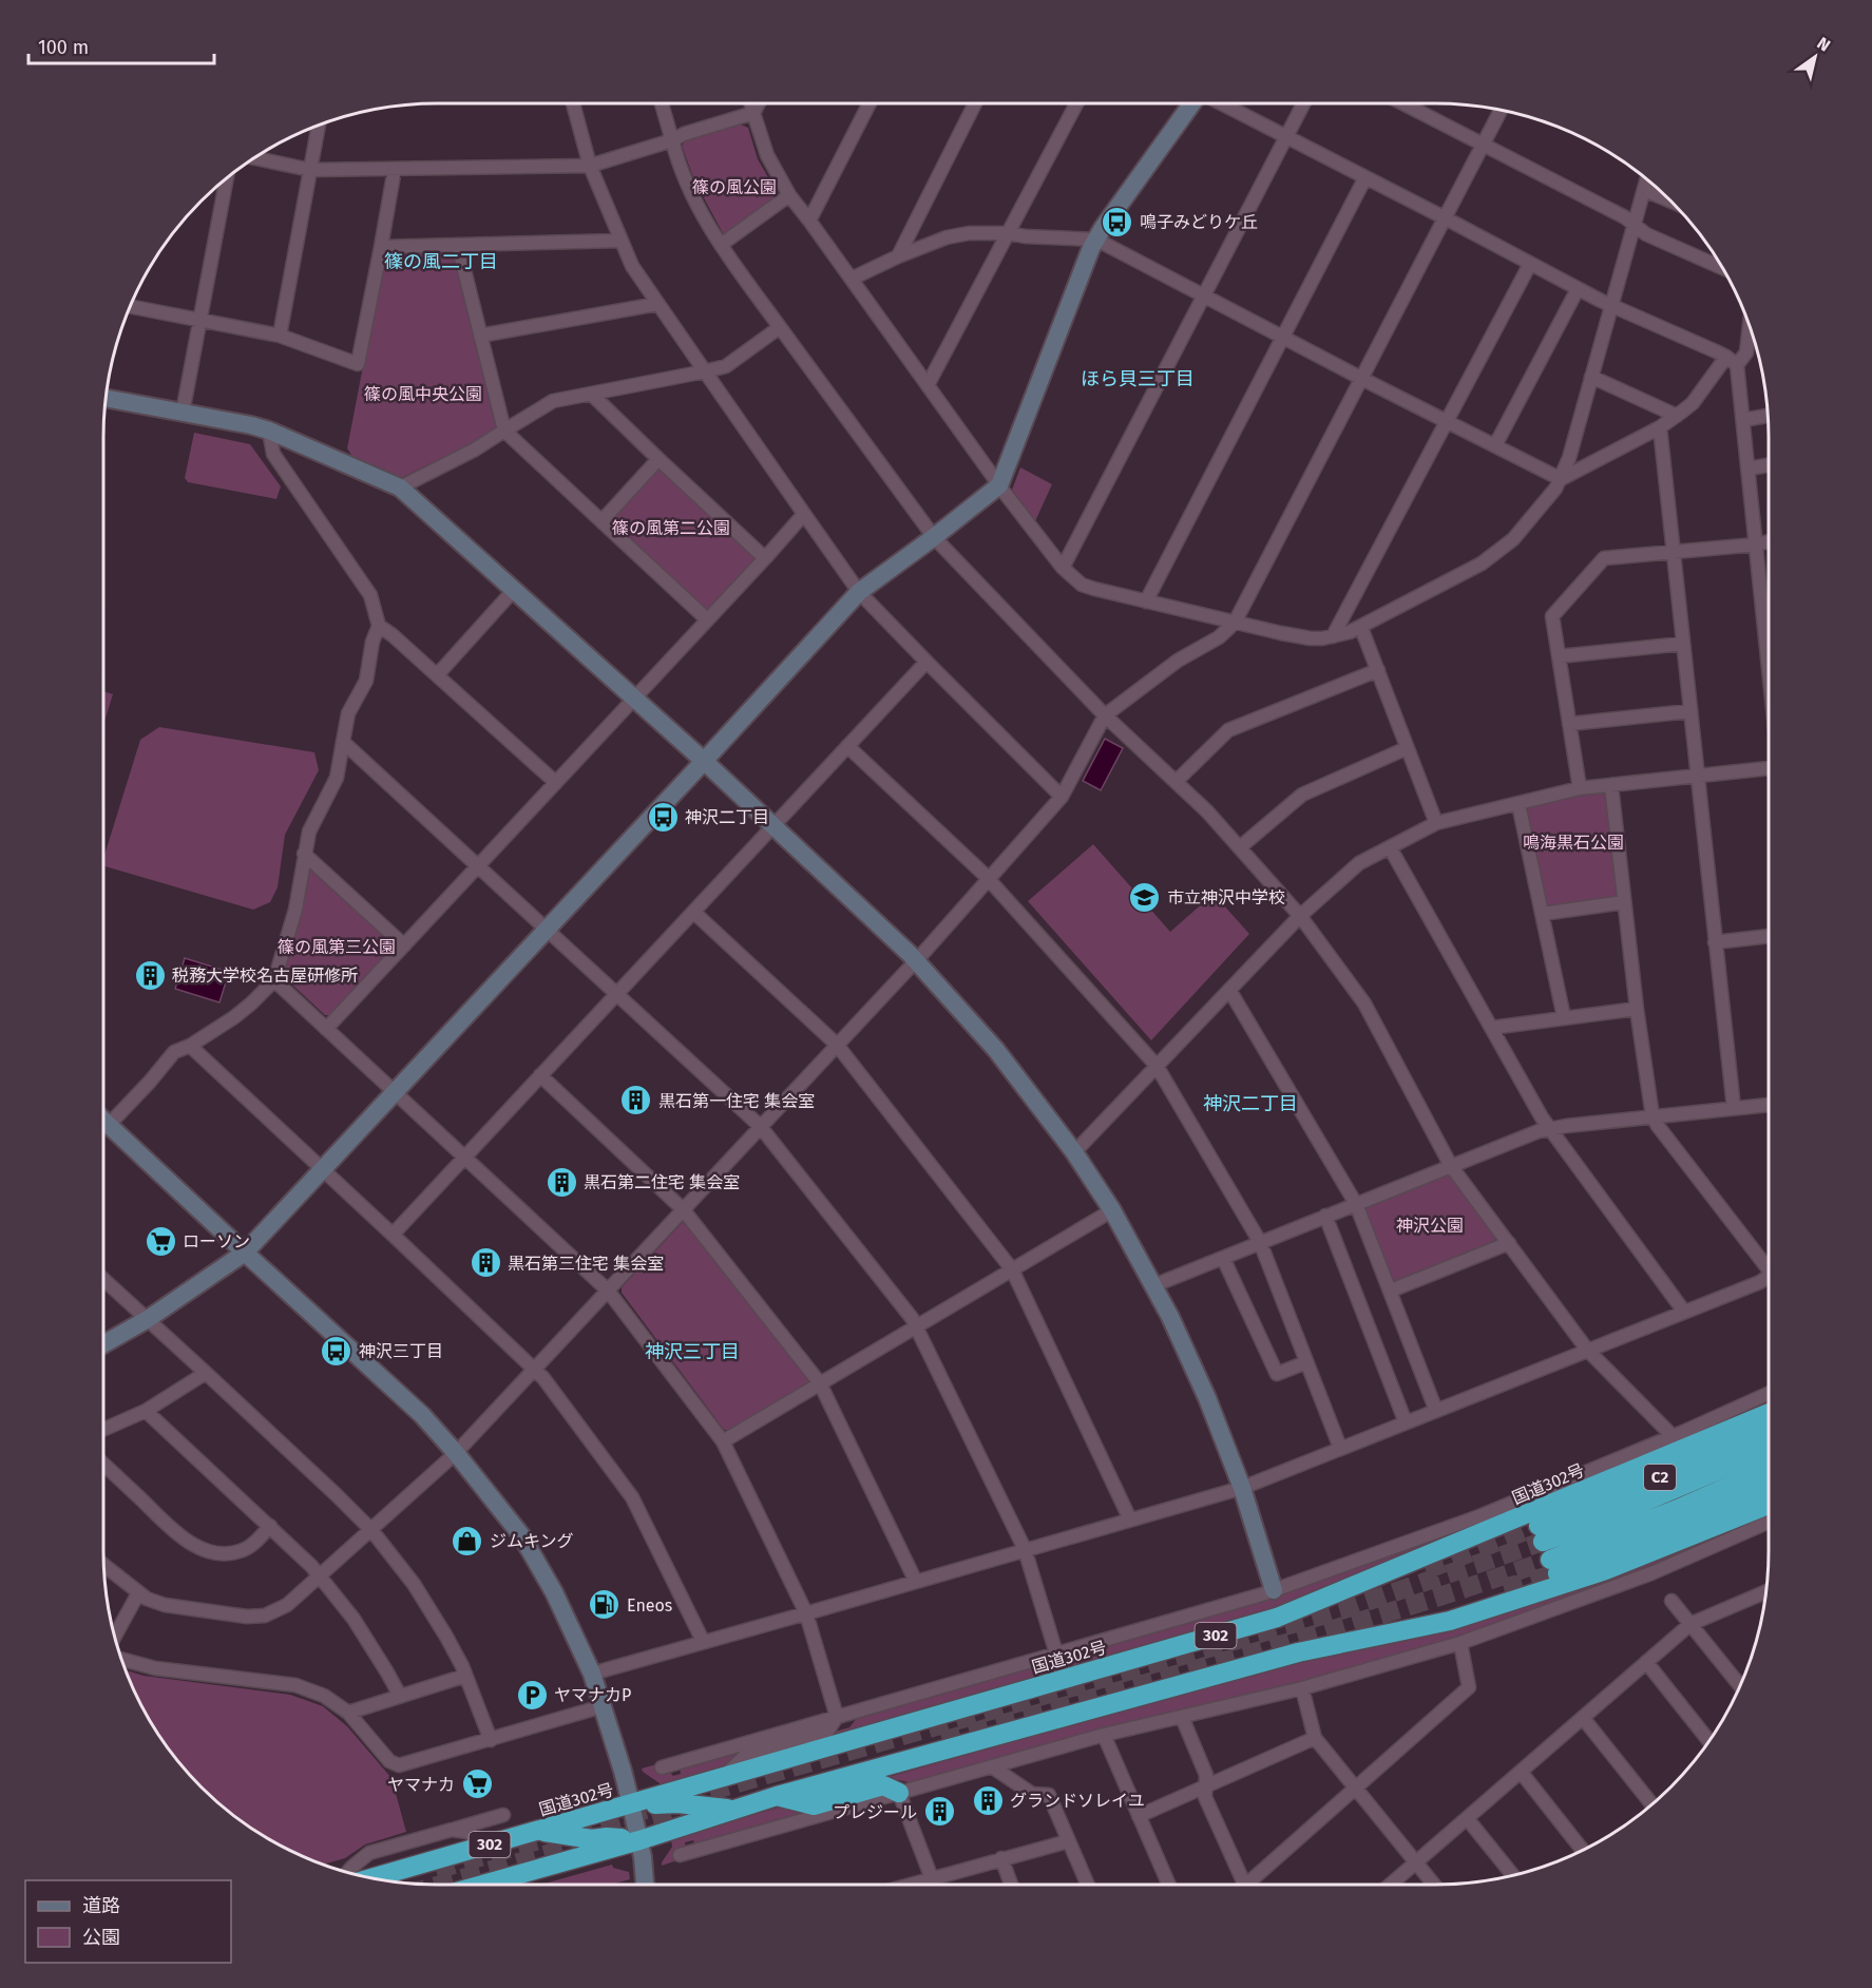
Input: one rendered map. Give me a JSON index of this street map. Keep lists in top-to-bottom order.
{
  "streets": {
    "highway": ["C2", "国道302号", "302"]
  },
  "districts": [
    "篠の風二丁目",
    "ほら貝三丁目",
    "神沢二丁目",
    "神沢三丁目"
  ],
  "parks": [
    "篠の風公園",
    "篠の風中央公園",
    "篠の風第二公園",
    "鳴海黒石公園",
    "篠の風第三公園",
    "神沢公園"
  ],
  "places": {
    "bus stop": ["鳴子みどりケ丘", "神沢二丁目", "神沢三丁目"],
    "school or university": ["市立神沢中学校"],
    "building": [
      "税務大学校名古屋研修所",
      "黒石第一住宅 集会室",
      "黒石第二住宅 集会室",
      "黒石第三住宅 集会室",
      "グランドソレイユ",
      "プレジール"
    ],
    "supermarket": ["ローソン", "ヤマナカ"],
    "shop": ["ジムキング"],
    "fuel station": ["Eneos"],
    "parking": ["ヤマナカP"]
  },
  "legend": ["道路", "公園"],
  "scale_bar": "100 m",
  "north": "top right"
}
